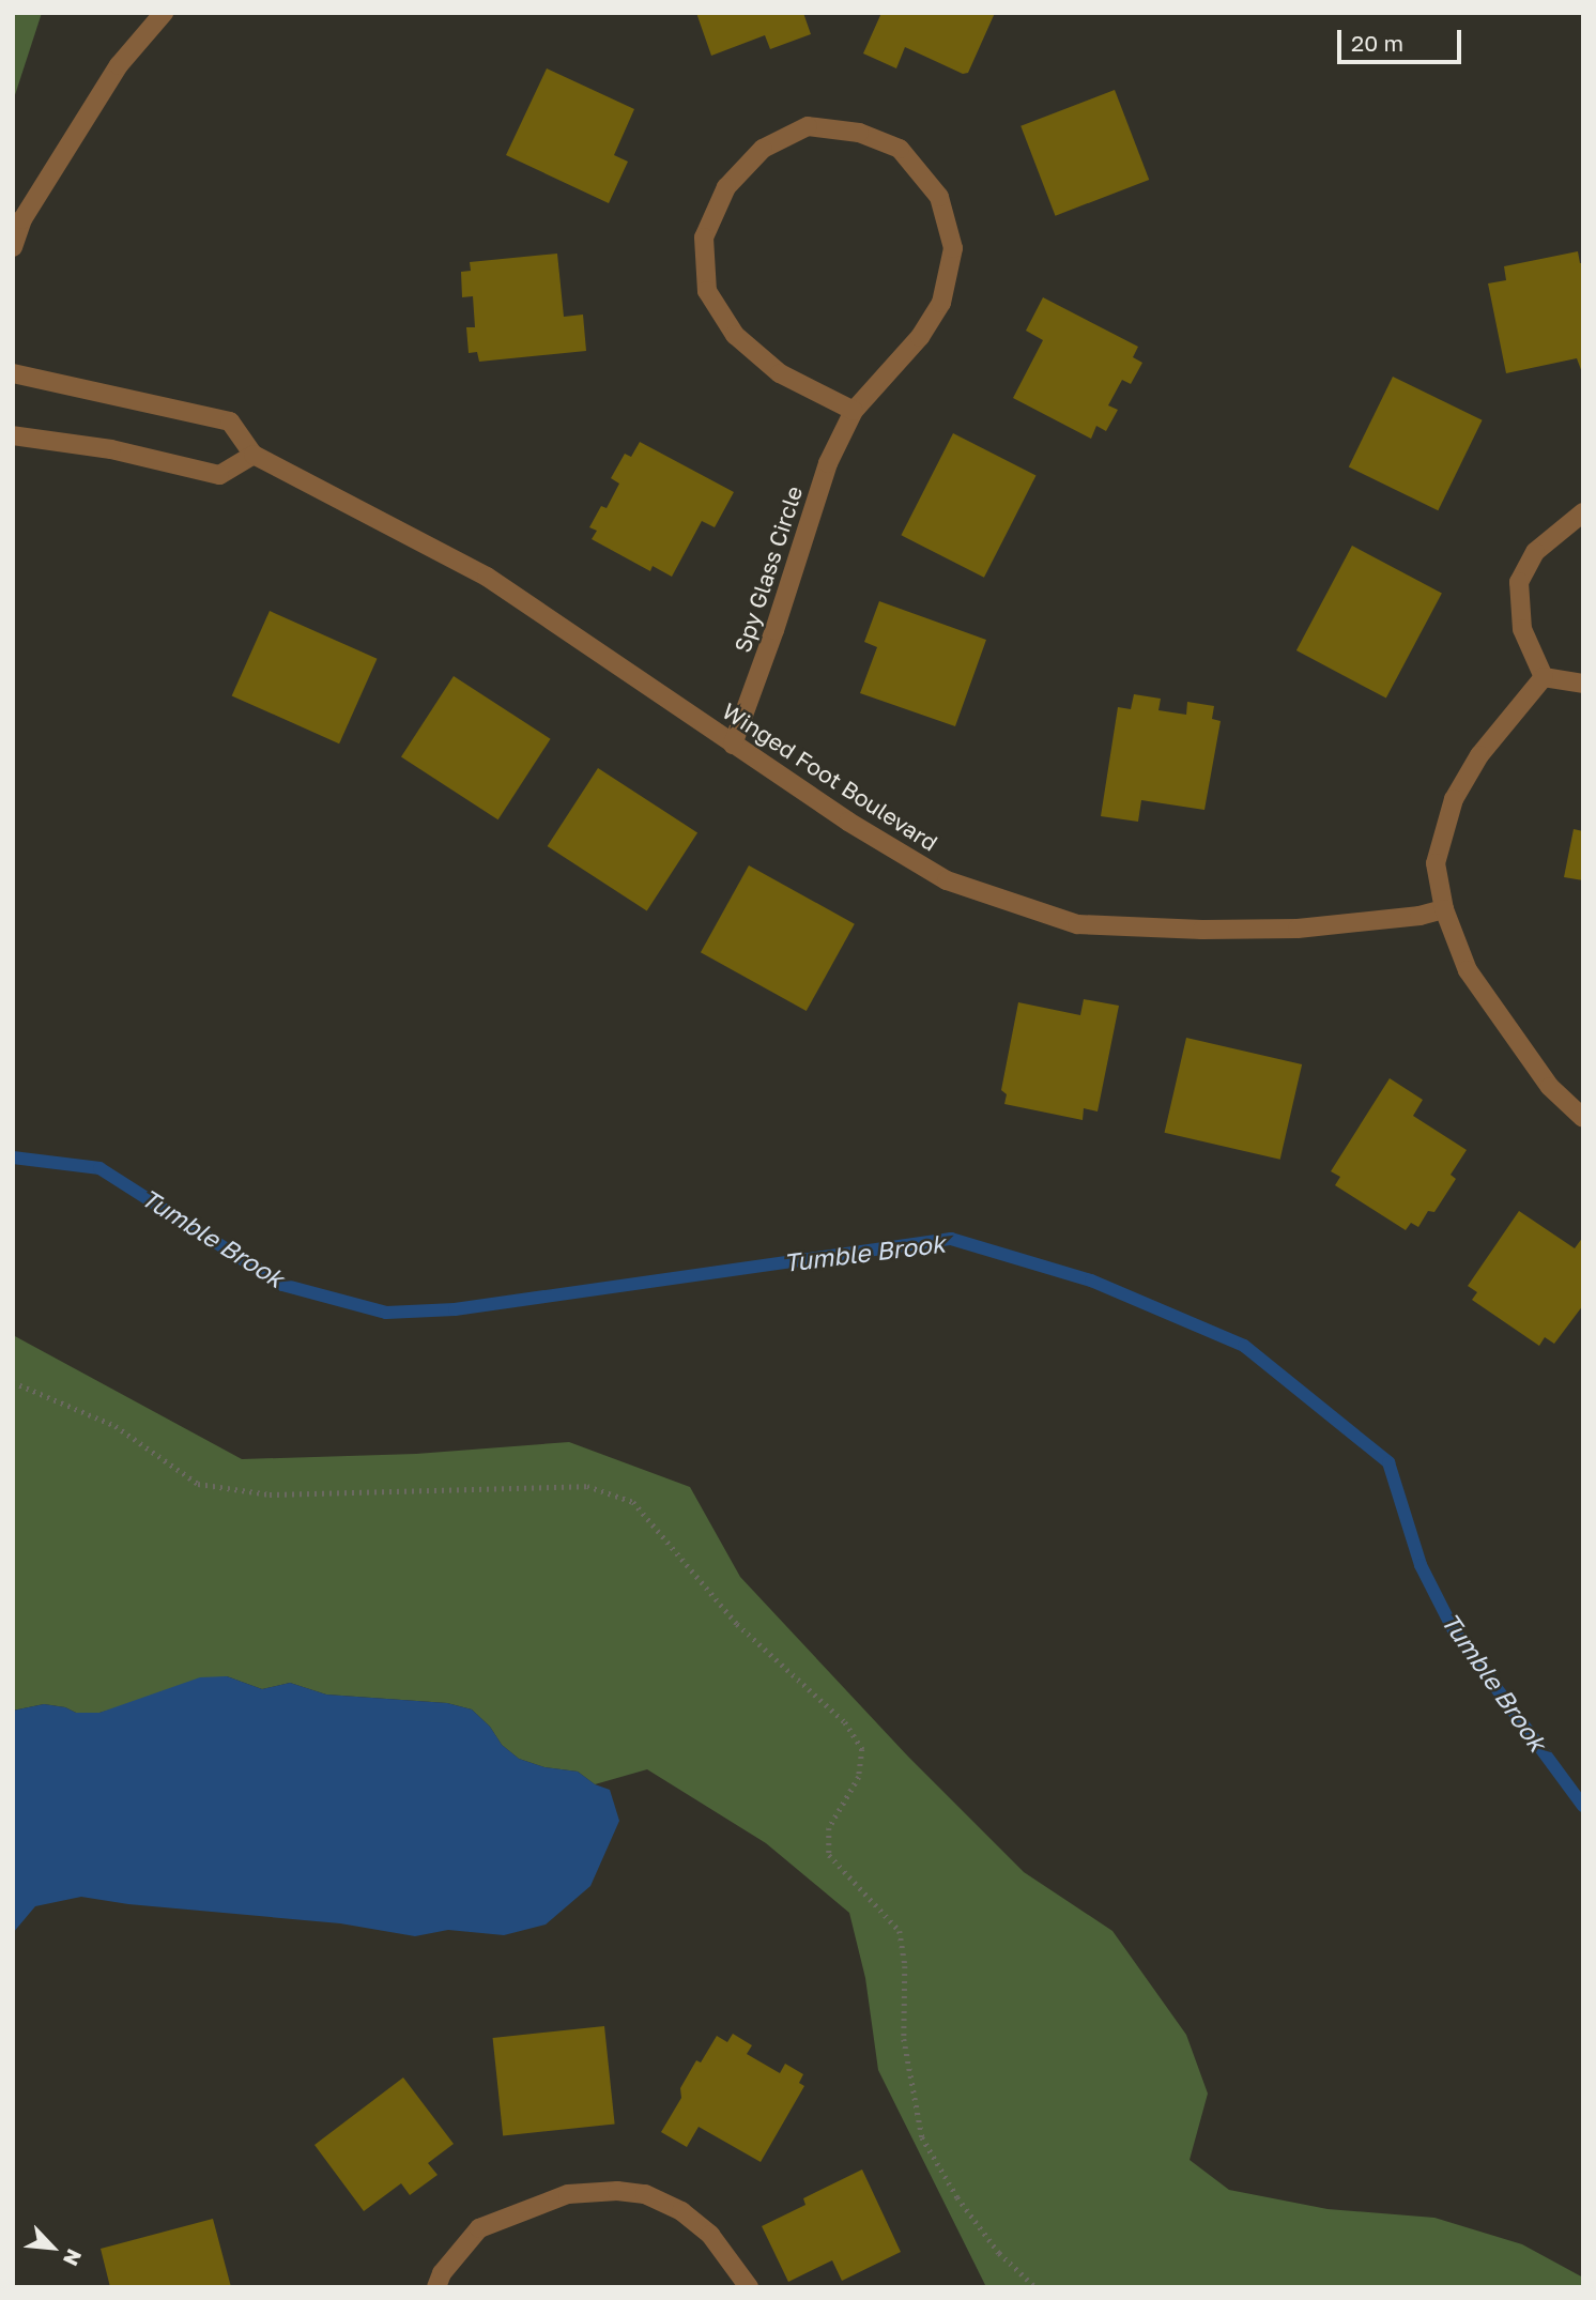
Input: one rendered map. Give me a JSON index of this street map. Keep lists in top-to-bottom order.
{
  "streets": {
    "street": ["Spy Glass Circle", "Winged Foot Boulevard"]
  },
  "crossings": [
    ["Spy Glass Circle", "Winged Foot Boulevard"]
  ],
  "water": ["Tumble Brook"],
  "scale_bar": "20 m",
  "north": "bottom right"
}
